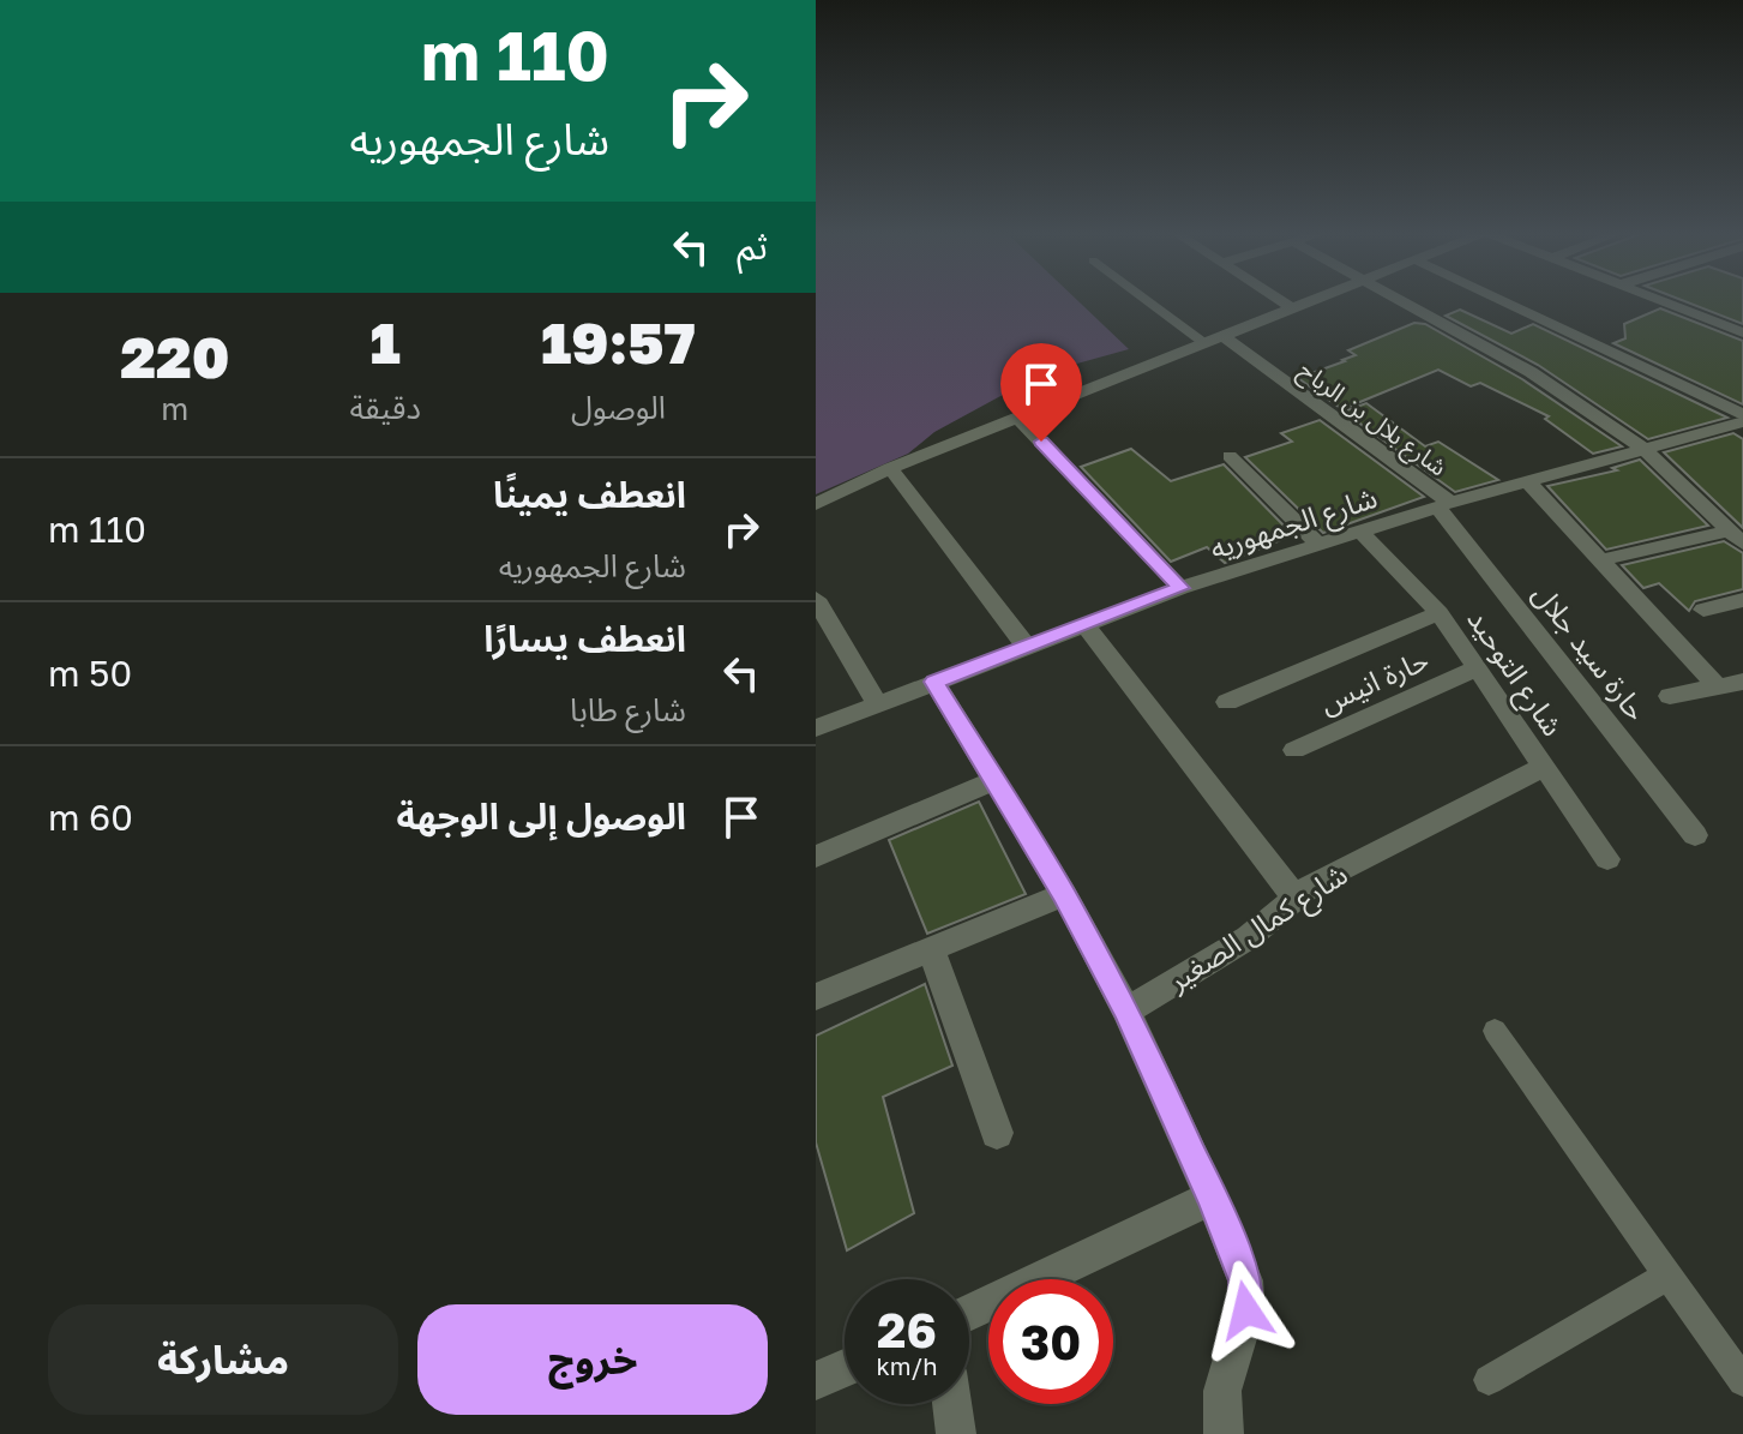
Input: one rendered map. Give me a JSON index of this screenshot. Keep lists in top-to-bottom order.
{
  "streets": {
    "street": [
      "شارع بلال بن الرباح",
      "شارع الجمهوريه",
      "حارة سيد جلال",
      "شارع التوحيد",
      "حارة انيس",
      "شارع كمال الصغير"
    ]
  },
  "crossings": [
    ["شارع بلال بن الرباح", "شارع الجمهوريه"],
    ["شارع بلال بن الرباح", "حارة سيد جلال"],
    ["شارع الجمهوريه", "حارة سيد جلال"],
    ["شارع الجمهوريه", "شارع التوحيد"],
    ["شارع التوحيد", "حارة انيس"],
    ["شارع التوحيد", "شارع كمال الصغير"]
  ],
  "page": {
    "turn": ["110 m", "شارع الجمهوريه"],
    "then": "ثم",
    "eta": [
      "19:57",
      "الوصول",
      "1",
      "دقيقة",
      "220",
      "m"
    ],
    "list": [
      {
        "name": "انعطف يمينًا",
        "note": "شارع الجمهوريه",
        "value": "110 m"
      },
      {
        "name": "انعطف يسارًا",
        "note": "شارع طابا",
        "value": "50 m"
      },
      {
        "name": "الوصول إلى الوجهة",
        "value": "60 m"
      }
    ],
    "speed": "26 km/h",
    "limit": "30",
    "buttons": ["خروج", "مشاركة"]
  }
}
